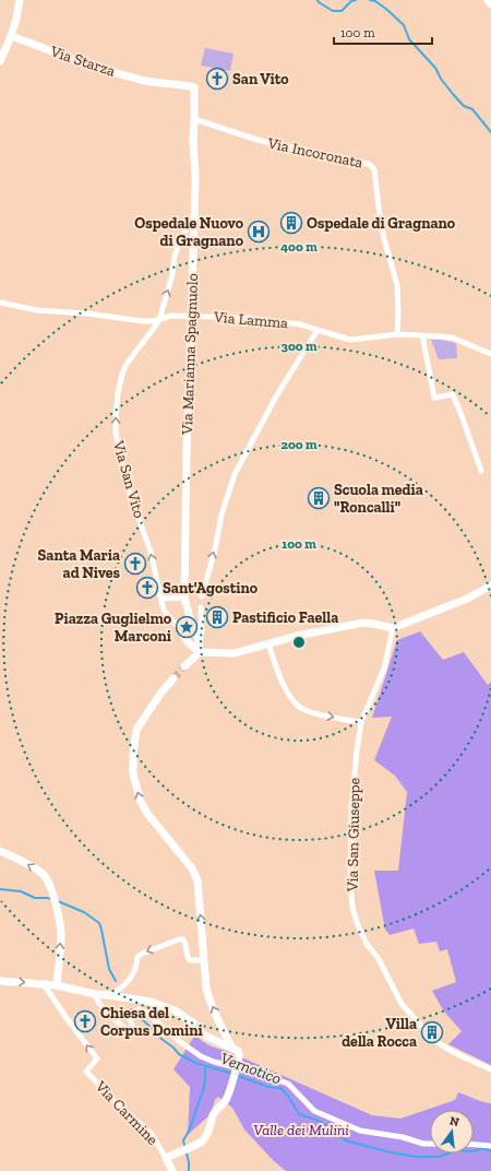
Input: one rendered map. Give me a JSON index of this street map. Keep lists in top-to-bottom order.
{
  "streets": {
    "street": [
      "Via Starza",
      "Via Incoronata",
      "Via Lamma",
      "Via Marianna Spagnuolo",
      "Via San Vito",
      "Via San Giuseppe",
      "Via Carmine"
    ]
  },
  "crossings": [
    ["Via Starza", "Via Marianna Spagnuolo"],
    ["Via Incoronata", "Via Lamma"],
    ["Via Incoronata", "Via Marianna Spagnuolo"],
    ["Via Lamma", "Via Marianna Spagnuolo"],
    ["Via Lamma", "Via San Vito"],
    ["Via Marianna Spagnuolo", "Via San Vito"]
  ],
  "one_way": ["Via San Vito", "Via Carmine"],
  "water": ["Vernotico"],
  "parks": ["Valle dei Mulini"],
  "places": {
    "church": [
      "San Vito",
      "Santa Maria ad Nives",
      "Sant'Agostino",
      "Chiesa del Corpus Domini"
    ],
    "building": [
      "Ospedale di Gragnano",
      "Scuola media \"Roncalli\"",
      "Pastificio Faella",
      "Villa della Rocca"
    ],
    "hospital": ["Ospedale Nuovo di Gragnano"],
    "place": ["Piazza Guglielmo Marconi"]
  },
  "scale_bar": "100 m",
  "north": "top",
  "rings": [
    "400 m",
    "300 m",
    "200 m",
    "100 m"
  ]
}
